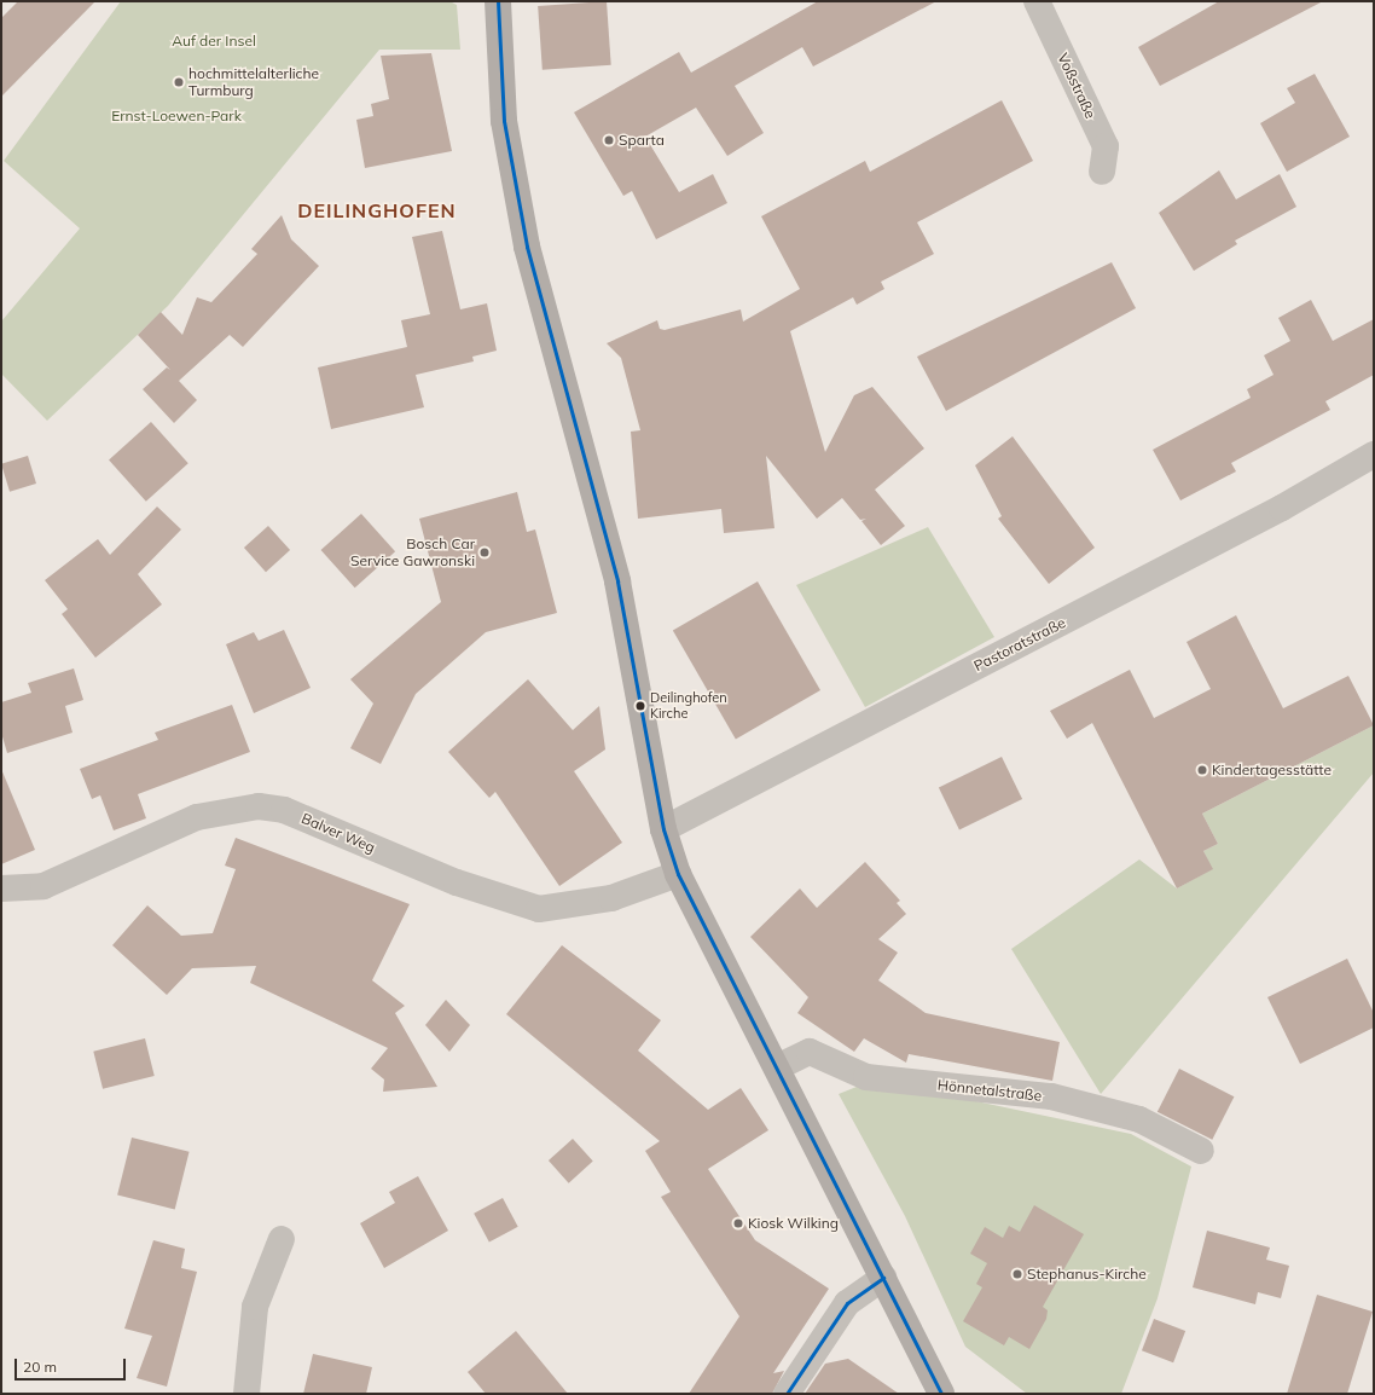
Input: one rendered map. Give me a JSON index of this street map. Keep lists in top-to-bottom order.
{
  "streets": {
    "street": [
      "Voßstraße",
      "Pastoratstraße",
      "Balver Weg",
      "Hönnetalstraße"
    ]
  },
  "districts": ["DEILINGHOFEN"],
  "parks": ["Auf der Insel", "Ernst-Loewen-Park"],
  "places": [
    "hochmittelalterliche Turmburg",
    "Sparta",
    "Bosch Car Service Gawronski",
    "Deilinghofen Kirche",
    "Kindertagesstätte",
    "Kiosk Wilking",
    "Stephanus-Kirche"
  ],
  "scale_bar": "20 m"
}
